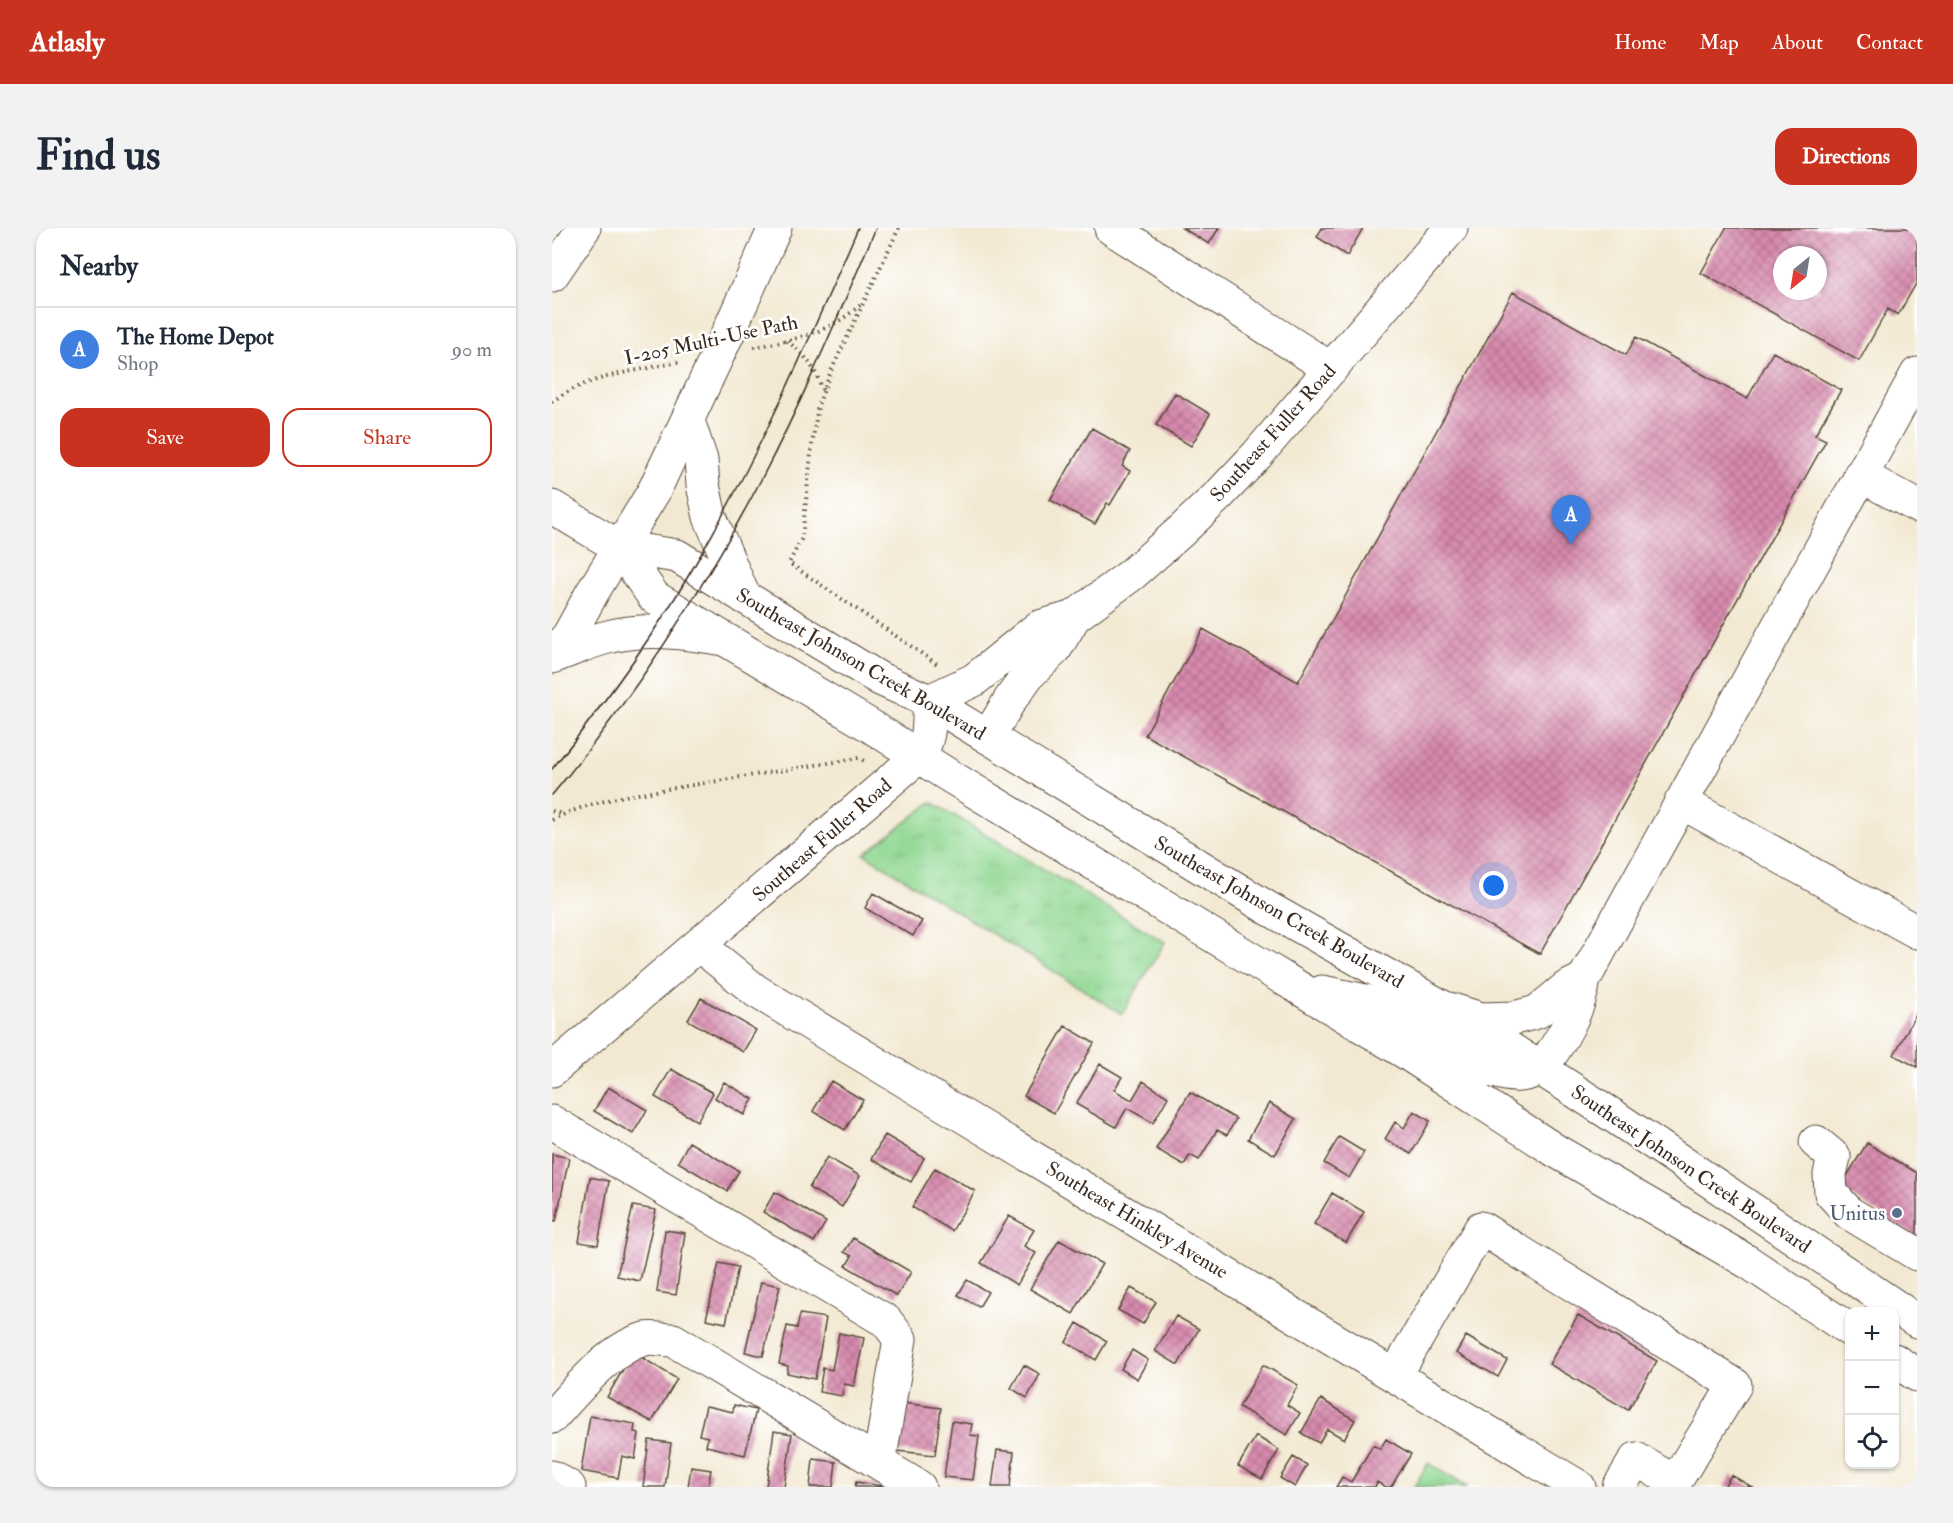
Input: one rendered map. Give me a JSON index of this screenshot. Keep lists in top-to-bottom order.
{
  "streets": {
    "main road": ["Southeast Fuller Road", "Southeast Johnson Creek Boulevard", "Southeast Hinkley Avenue"],
    "path": ["I-205 Multi-Use Path"]
  },
  "crossings": [
    ["Southeast Fuller Road", "Southeast Johnson Creek Boulevard"],
    ["Southeast Fuller Road", "Southeast Hinkley Avenue"]
  ],
  "places": ["Unitus"],
  "north": "bottom left",
  "page": {
    "header": "Atlasly",
    "nav": [
      "Home",
      "Map",
      "About",
      "Contact"
    ],
    "buttons": [
      "Directions",
      ["Save", "Share"]
    ],
    "title": "Find us",
    "heading": "Nearby",
    "list": [
      {
        "mark": "A",
        "name": "The Home Depot",
        "note": "Shop",
        "value": "90 m"
      }
    ],
    "pins": "A",
    "map_buttons": ["+", "−"]
  }
}
